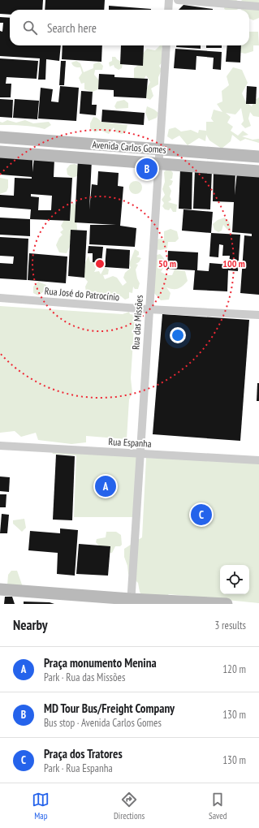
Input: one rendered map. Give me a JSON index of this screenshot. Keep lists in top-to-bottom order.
{
  "streets": {
    "street": [
      "Avenida Carlos Gomes",
      "Rua José do Patrocínio",
      "Rua das Missões",
      "Rua Espanha"
    ]
  },
  "crossings": [
    ["Avenida Carlos Gomes", "Rua das Missões"],
    ["Rua José do Patrocínio", "Rua das Missões"],
    ["Rua das Missões", "Rua Espanha"]
  ],
  "page": {
    "search": "Search here",
    "pins": ["B", "A", "C"],
    "heading": ["Nearby", "3 results"],
    "list": [
      {
        "mark": "A",
        "name": "Praça monumento Menina",
        "note": "Park · Rua das Missões",
        "value": "120 m"
      },
      {
        "mark": "B",
        "name": "MD Tour Bus/Freight Company",
        "note": "Bus stop · Avenida Carlos Gomes",
        "value": "130 m"
      },
      {
        "mark": "C",
        "name": "Praça dos Tratores",
        "note": "Park · Rua Espanha",
        "value": "130 m"
      }
    ],
    "nav": ["Map", "Directions", "Saved"]
  },
  "rings": ["50 m", "100 m"]
}
